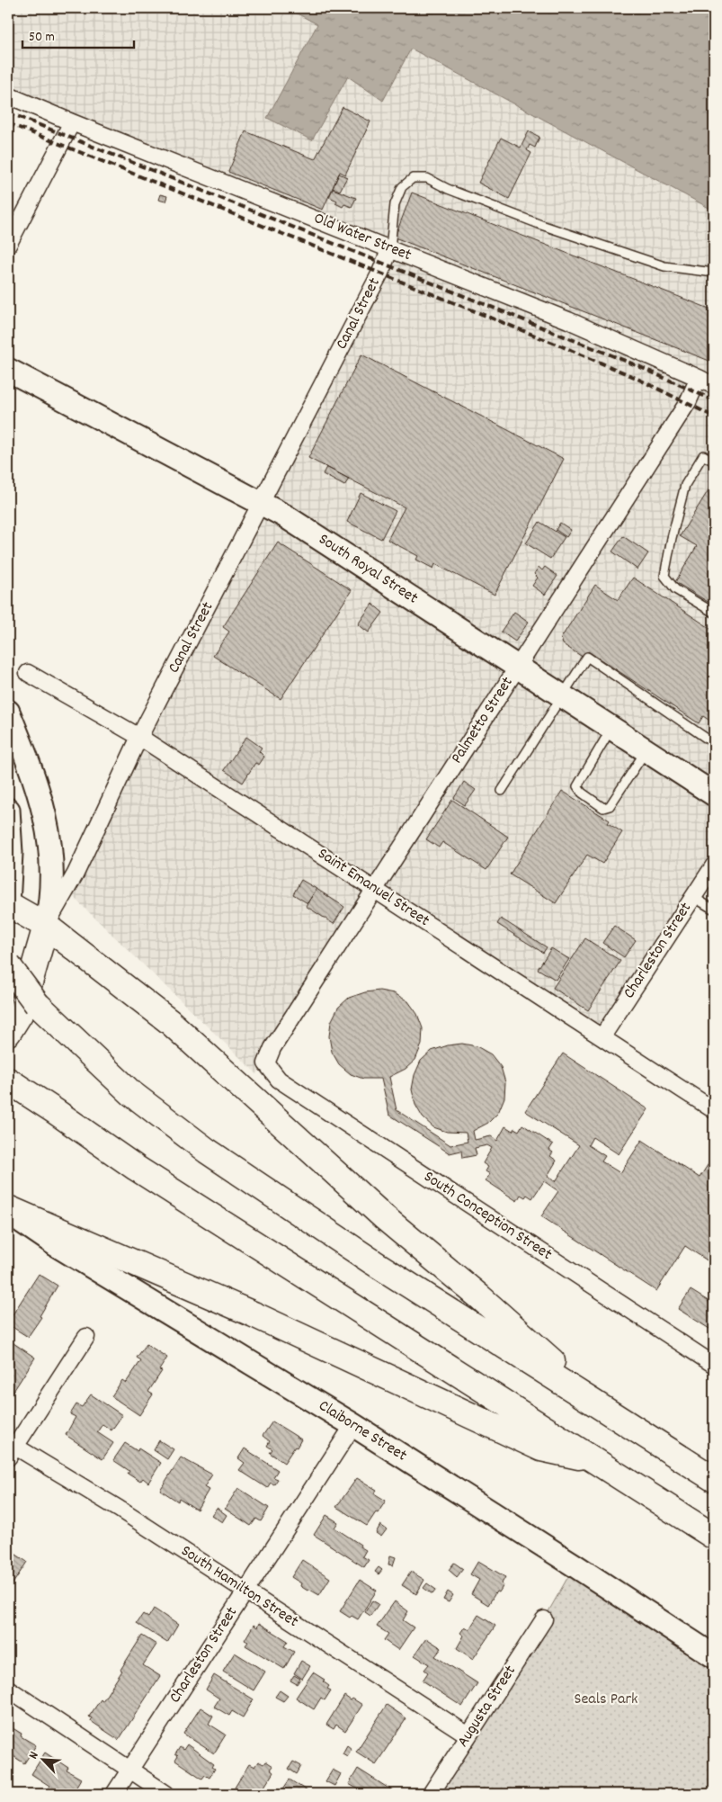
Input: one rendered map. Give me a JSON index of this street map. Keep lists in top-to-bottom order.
{
  "streets": {
    "main road": ["Canal Street"],
    "street": [
      "Old Water Street",
      "South Royal Street",
      "Palmetto Street",
      "Saint Emanuel Street",
      "Charleston Street",
      "South Conception Street",
      "Claiborne Street",
      "South Hamilton Street",
      "Augusta Street"
    ]
  },
  "crossings": [
    ["Old Water Street", "Canal Street"],
    ["Old Water Street", "Palmetto Street"],
    ["Canal Street", "South Royal Street"],
    ["Canal Street", "Saint Emanuel Street"],
    ["South Royal Street", "Palmetto Street"],
    ["Palmetto Street", "Saint Emanuel Street"],
    ["Palmetto Street", "South Conception Street"],
    ["Saint Emanuel Street", "Charleston Street"],
    ["Charleston Street", "Claiborne Street"],
    ["Charleston Street", "South Hamilton Street"],
    ["South Hamilton Street", "Augusta Street"]
  ],
  "parks": ["Seals Park"],
  "scale_bar": "50 m",
  "north": "top left"
}
